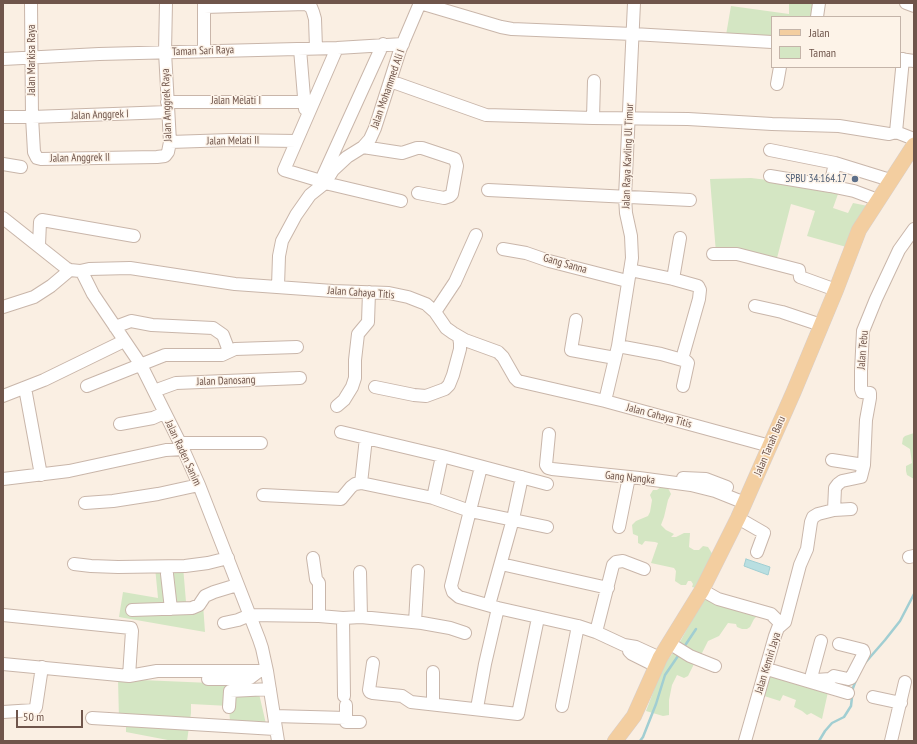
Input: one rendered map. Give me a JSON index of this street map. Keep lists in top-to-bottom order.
{
  "streets": {
    "main road": ["Jalan Tanah Baru"],
    "street": [
      "Taman Sari Raya",
      "Jalan Markisa Raya",
      "Jalan Mohammed Ali I",
      "Jalan Melati I",
      "Jalan Anggrek Raya",
      "Jalan Anggrek I",
      "Jalan Melati II",
      "Jalan Raya Kavling Ul Timur",
      "Jalan Anggrek II",
      "Gang Sanna",
      "Jalan Cahaya Titis",
      "Jalan Tebu",
      "Jalan Danosang",
      "Jalan Raden Sanim",
      "Gang Nangka",
      "Jalan Kemiri Jaya"
    ]
  },
  "crossings": [
    ["Taman Sari Raya", "Jalan Markisa Raya"],
    ["Taman Sari Raya", "Jalan Mohammed Ali I"],
    ["Taman Sari Raya", "Jalan Anggrek Raya"],
    ["Jalan Markisa Raya", "Jalan Anggrek I"],
    ["Jalan Markisa Raya", "Jalan Anggrek II"],
    ["Jalan Mohammed Ali I", "Jalan Cahaya Titis"],
    ["Jalan Melati I", "Jalan Anggrek Raya"],
    ["Jalan Melati I", "Jalan Anggrek I"],
    ["Jalan Anggrek Raya", "Jalan Anggrek I"],
    ["Jalan Anggrek Raya", "Jalan Melati II"],
    ["Jalan Anggrek Raya", "Jalan Anggrek II"],
    ["Jalan Anggrek I", "Jalan Anggrek II"],
    ["Jalan Raya Kavling Ul Timur", "Gang Sanna"],
    ["Jalan Raya Kavling Ul Timur", "Jalan Cahaya Titis"],
    ["Jalan Cahaya Titis", "Jalan Tanah Baru"],
    ["Jalan Cahaya Titis", "Jalan Raden Sanim"],
    ["Jalan Danosang", "Jalan Raden Sanim"],
    ["Jalan Tanah Baru", "Jalan Kemiri Jaya"]
  ],
  "places": ["SPBU 34.164.17"],
  "legend": ["Jalan", "Taman"],
  "scale_bar": "50 m"
}
